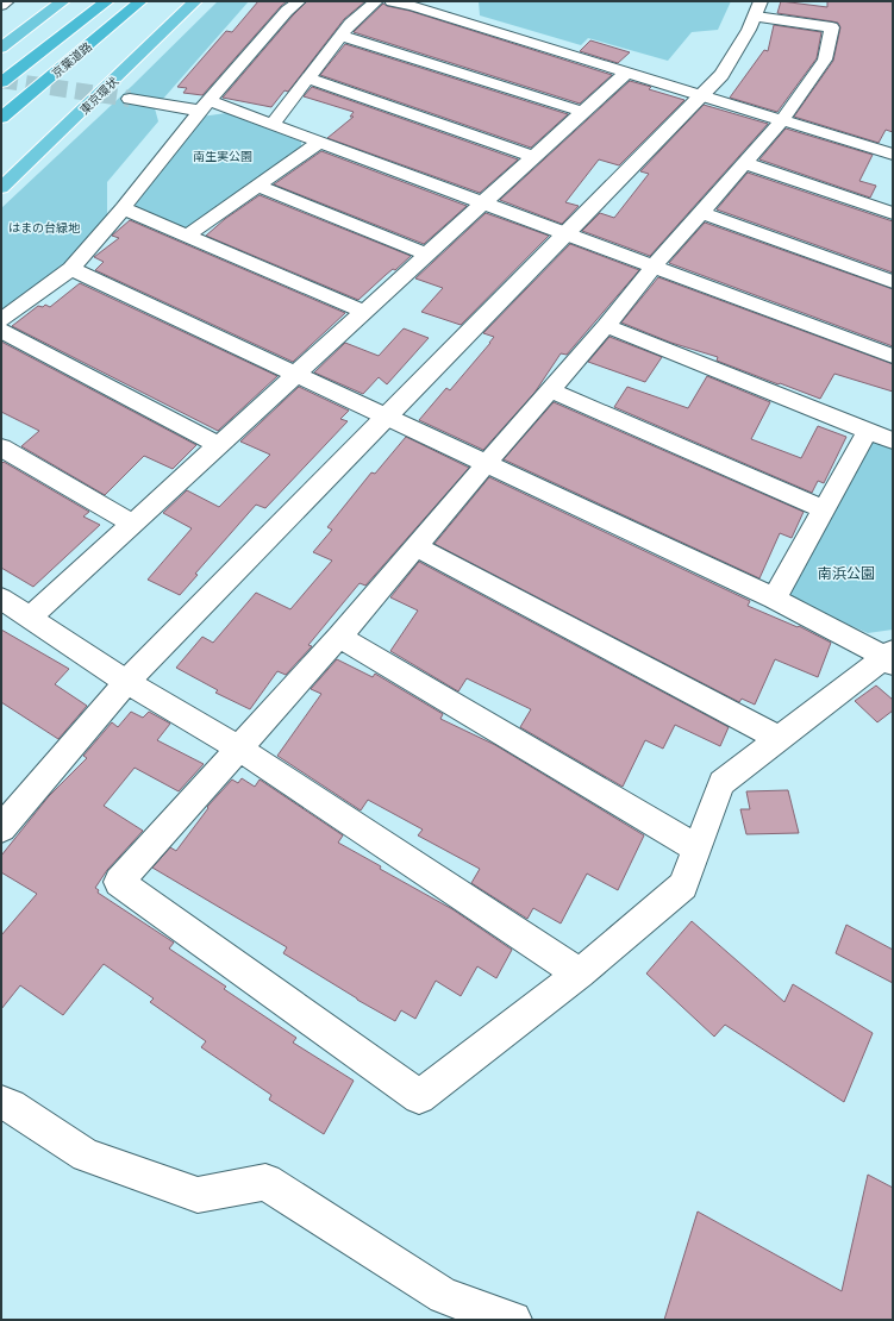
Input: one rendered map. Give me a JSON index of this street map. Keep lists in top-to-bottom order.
{
  "streets": {
    "highway": ["京葉道路", "東京環状"]
  },
  "parks": ["南生実公園", "はまの台緑地", "南浜公園"]
}
